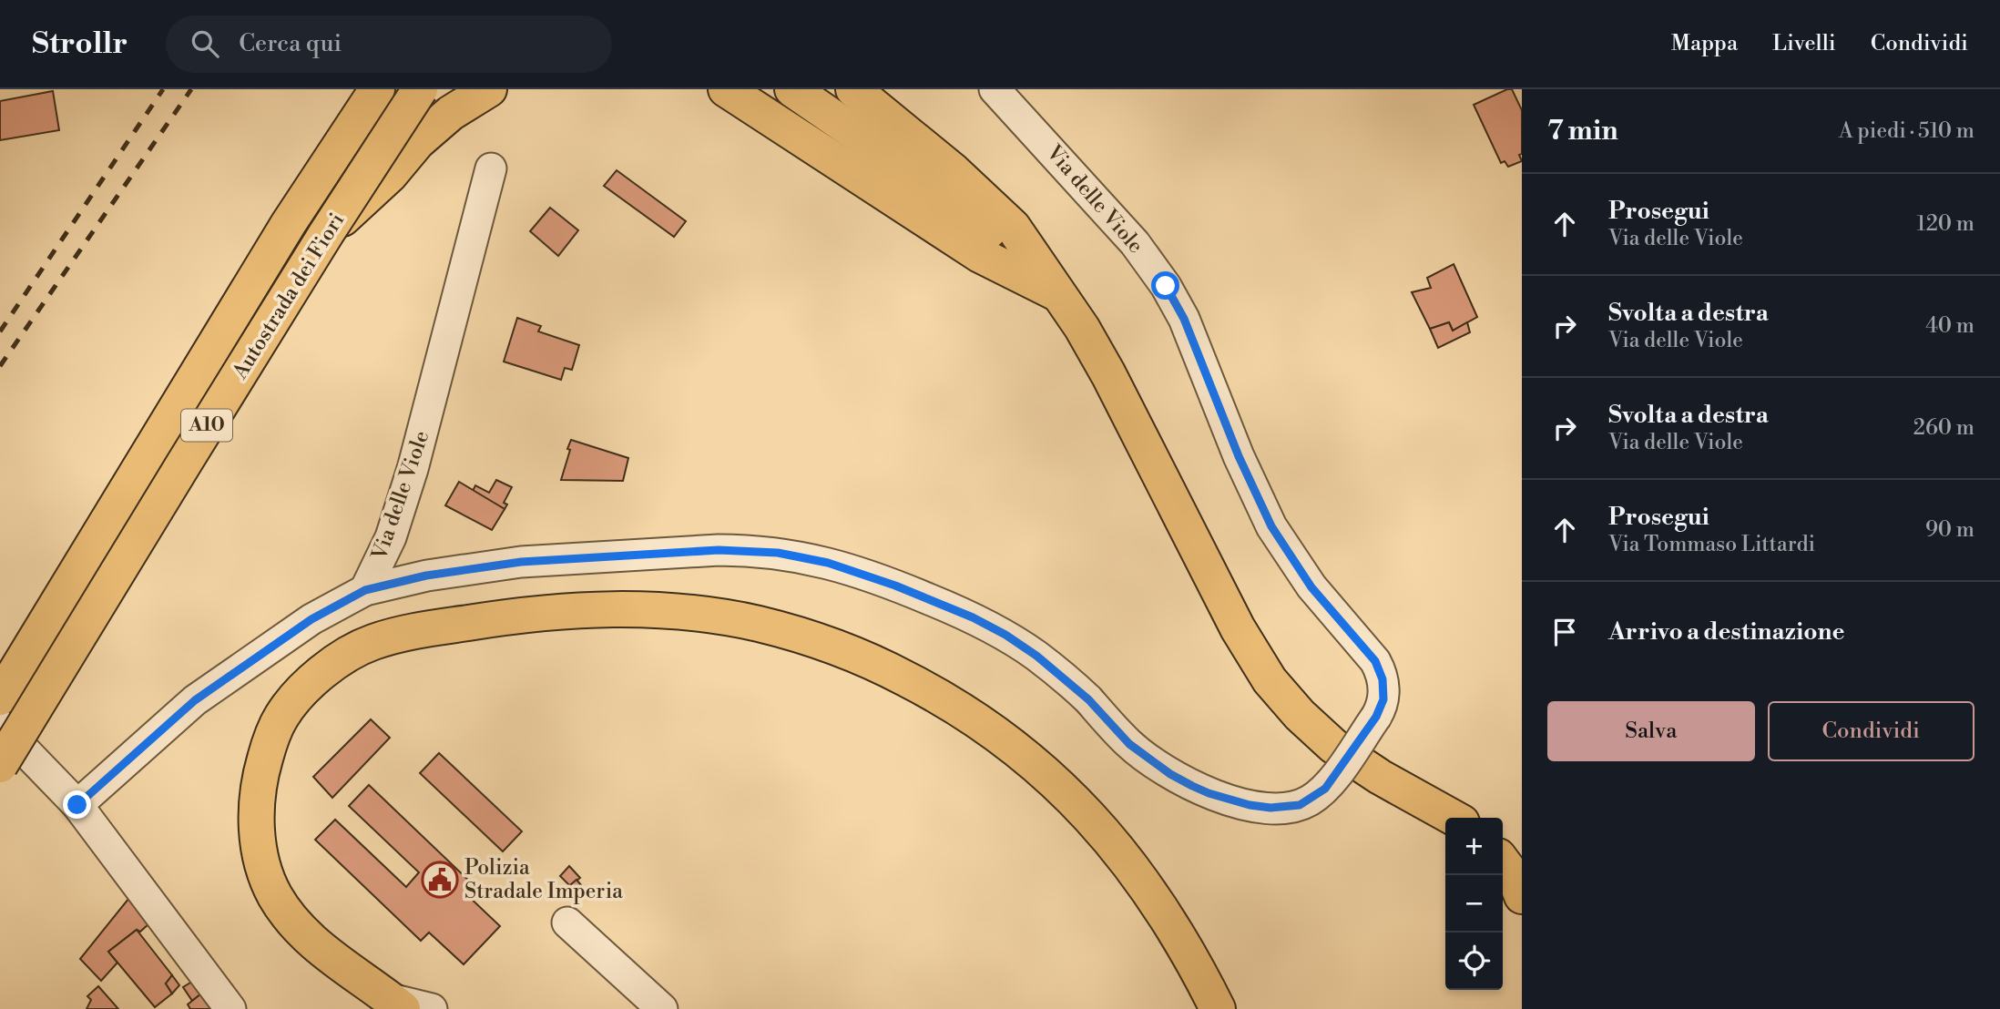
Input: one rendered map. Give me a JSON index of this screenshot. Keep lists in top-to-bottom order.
{
  "streets": {
    "highway": ["Autostrada dei Fiori", "A10"],
    "street": ["Via delle Viole"]
  },
  "places": {
    "public building": ["Polizia Stradale Imperia"]
  },
  "page": {
    "header": "Strollr",
    "search": "Cerca qui",
    "nav": ["Mappa", "Livelli", "Condividi"],
    "heading": ["7 min", "A piedi · 510 m"],
    "list": [
      ["Prosegui", "Via delle Viole", "120 m"],
      ["Svolta a destra", "Via delle Viole", "40 m"],
      ["Svolta a destra", "Via delle Viole", "260 m"],
      ["Prosegui", "Via Tommaso Littardi", "90 m"],
      "Arrivo a destinazione"
    ],
    "buttons": ["Salva", "Condividi"],
    "map_buttons": ["+", "−"]
  }
}
